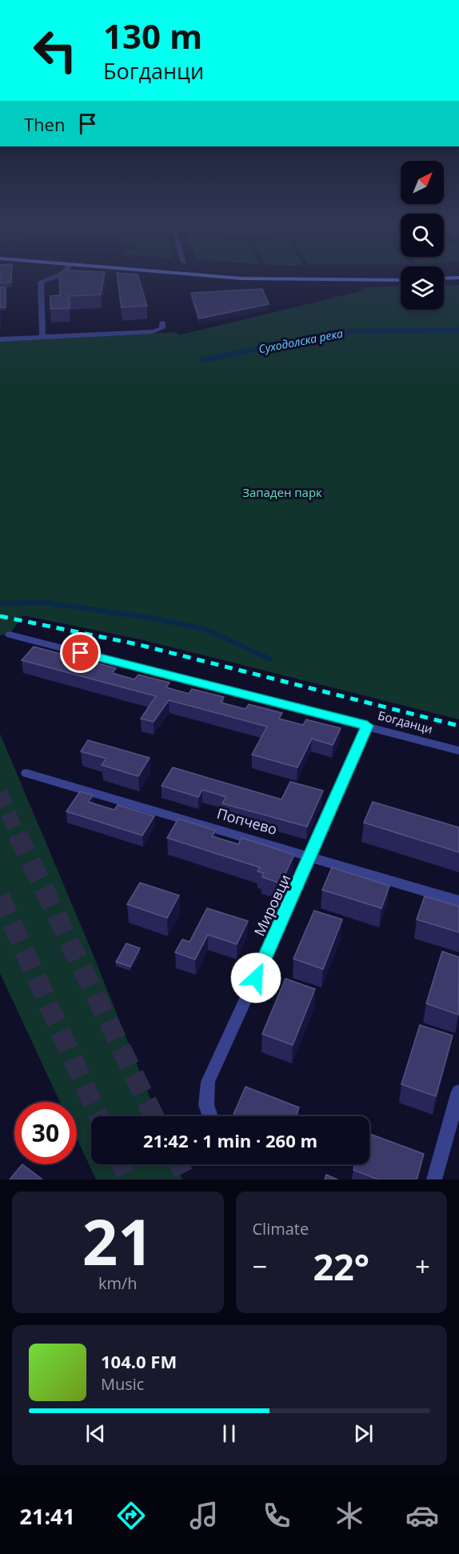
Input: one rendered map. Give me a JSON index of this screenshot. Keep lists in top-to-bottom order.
{
  "streets": {
    "street": ["Богданци", "Попчево", "Мировци"]
  },
  "crossings": [
    ["Богданци", "Мировци"],
    ["Попчево", "Мировци"]
  ],
  "water": ["Суходолска река"],
  "parks": ["Западен парк"],
  "north": "top right",
  "page": {
    "turn": ["130 m", "Богданци"],
    "then": "Then",
    "limit": "30",
    "trip": "21:42 · 1 min · 260 m",
    "tile": [
      ["21", "km/h"],
      "Climate"
    ],
    "heat": ["−", "22°", "+"],
    "song": ["104.0 FM", "Music"],
    "tabs": "21:41"
  }
}
